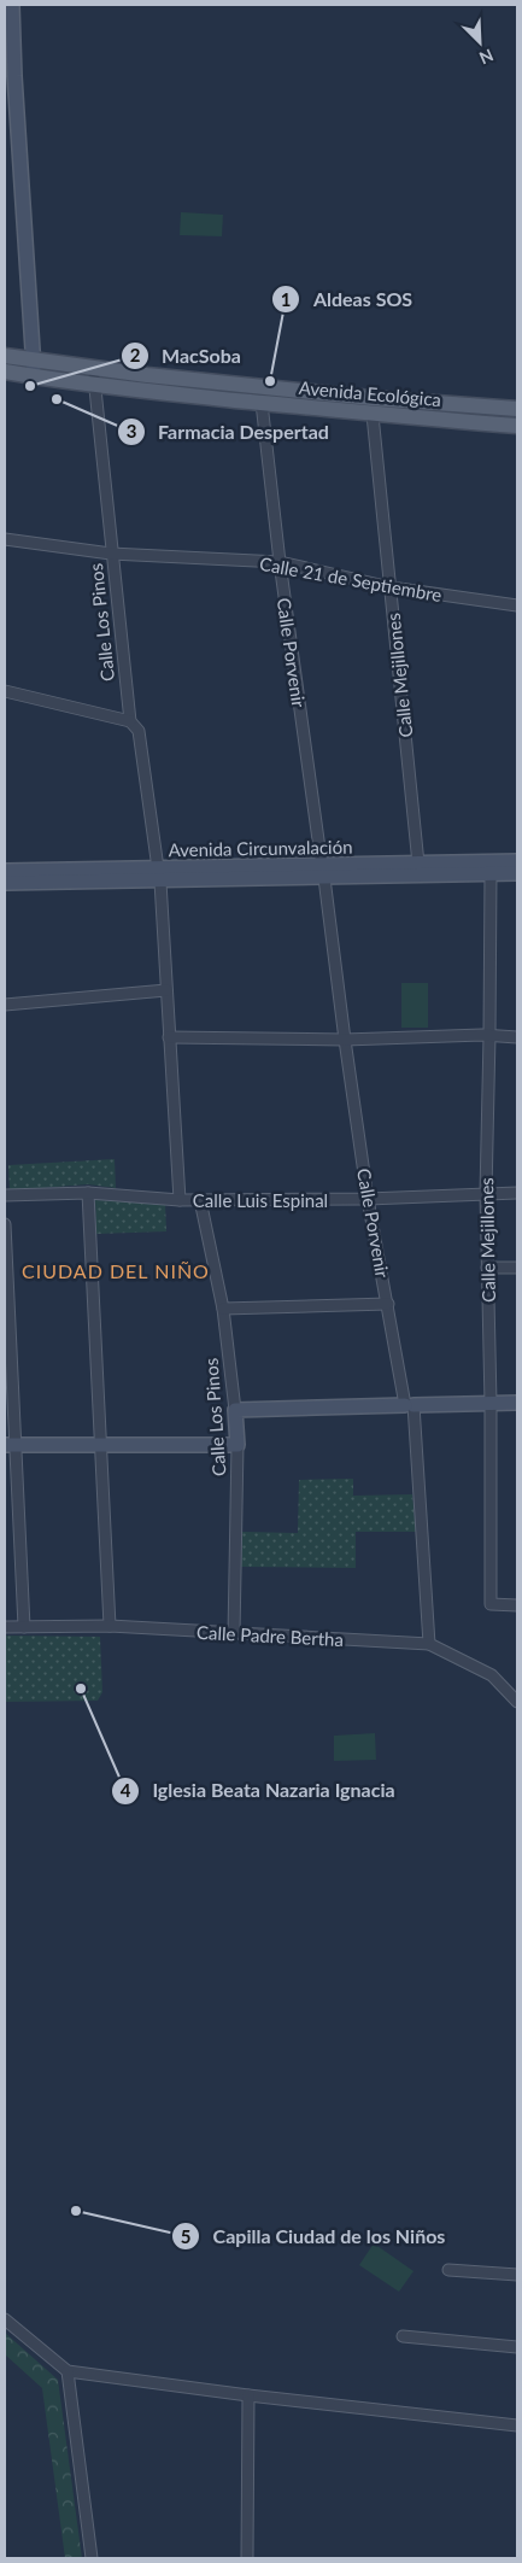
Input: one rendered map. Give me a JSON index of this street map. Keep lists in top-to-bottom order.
{
  "streets": {
    "main road": ["Avenida Ecológica", "Calle Los Pinos", "Avenida Circunvalación"],
    "street": [
      "Calle 21 de Septiembre",
      "Calle Porvenir",
      "Calle Mejillones",
      "Calle Luis Espinal",
      "Calle Padre Bertha"
    ]
  },
  "crossings": [
    ["Avenida Ecológica", "Calle Los Pinos"],
    ["Avenida Ecológica", "Calle Porvenir"],
    ["Avenida Ecológica", "Calle Mejillones"],
    ["Calle 21 de Septiembre", "Calle Los Pinos"],
    ["Calle 21 de Septiembre", "Calle Porvenir"],
    ["Calle 21 de Septiembre", "Calle Mejillones"],
    ["Calle Los Pinos", "Avenida Circunvalación"],
    ["Calle Los Pinos", "Calle Luis Espinal"],
    ["Calle Los Pinos", "Calle Padre Bertha"],
    ["Calle Porvenir", "Avenida Circunvalación"],
    ["Calle Porvenir", "Calle Luis Espinal"],
    ["Calle Porvenir", "Calle Padre Bertha"],
    ["Calle Mejillones", "Avenida Circunvalación"],
    ["Calle Mejillones", "Calle Luis Espinal"]
  ],
  "districts": ["CIUDAD DEL NIÑO"],
  "places": [
    "Aldeas SOS",
    "MacSoba",
    "Farmacia Despertad",
    "Iglesia Beata Nazaria Ignacia",
    "Capilla Ciudad de los Niños"
  ],
  "north": "bottom right"
}
